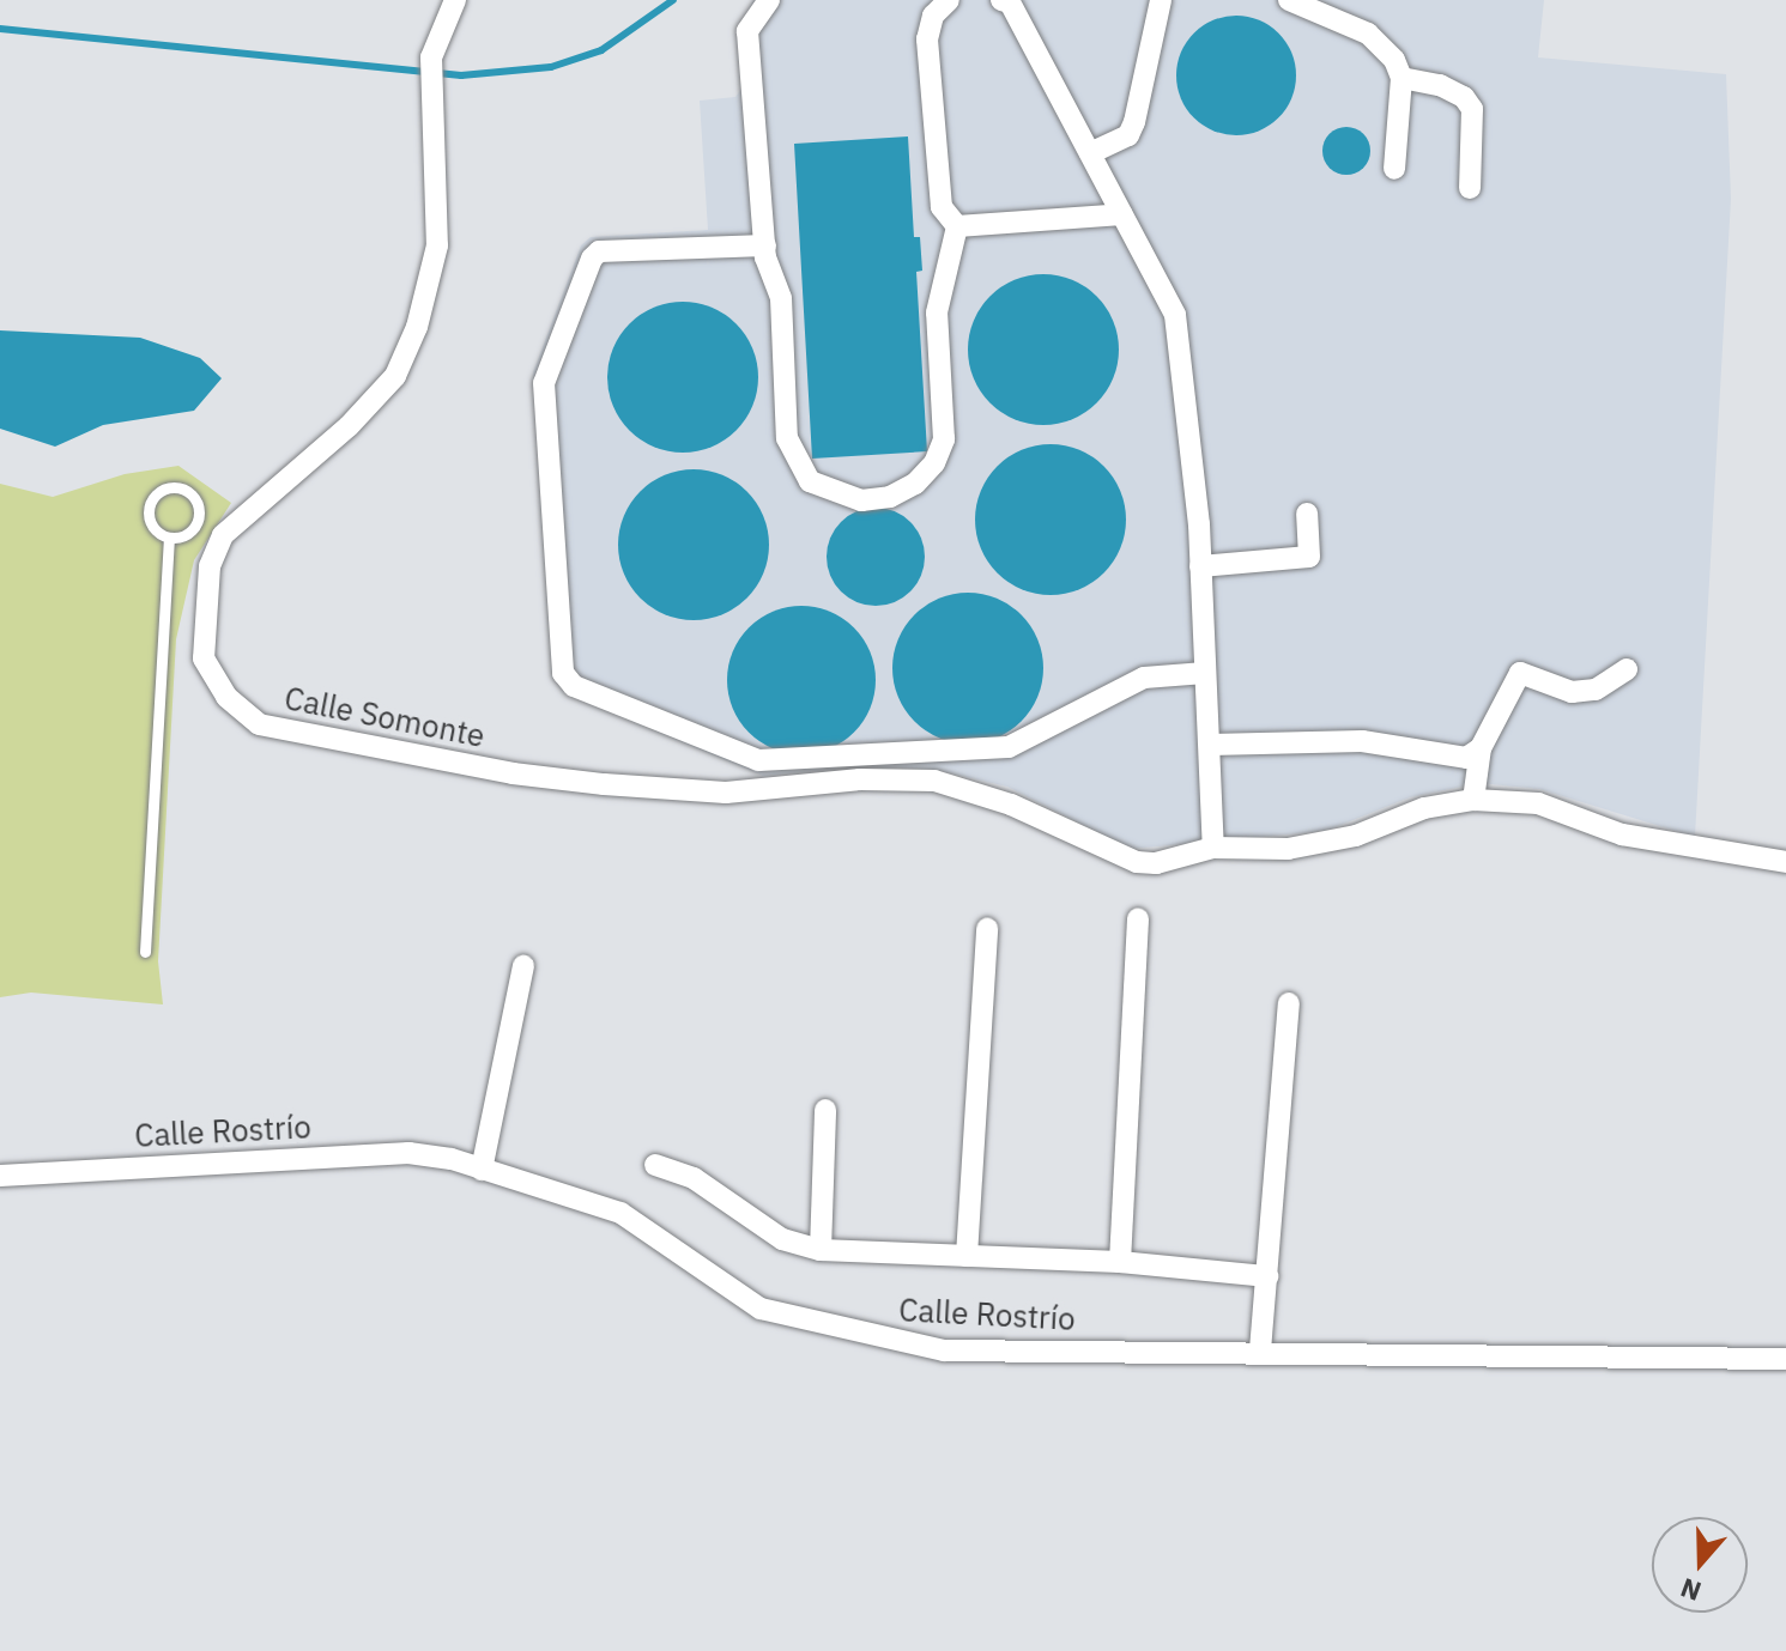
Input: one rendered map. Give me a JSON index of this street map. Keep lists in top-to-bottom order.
{
  "streets": {
    "street": ["Calle Somonte", "Calle Rostrío"]
  },
  "north": "bottom"
}
